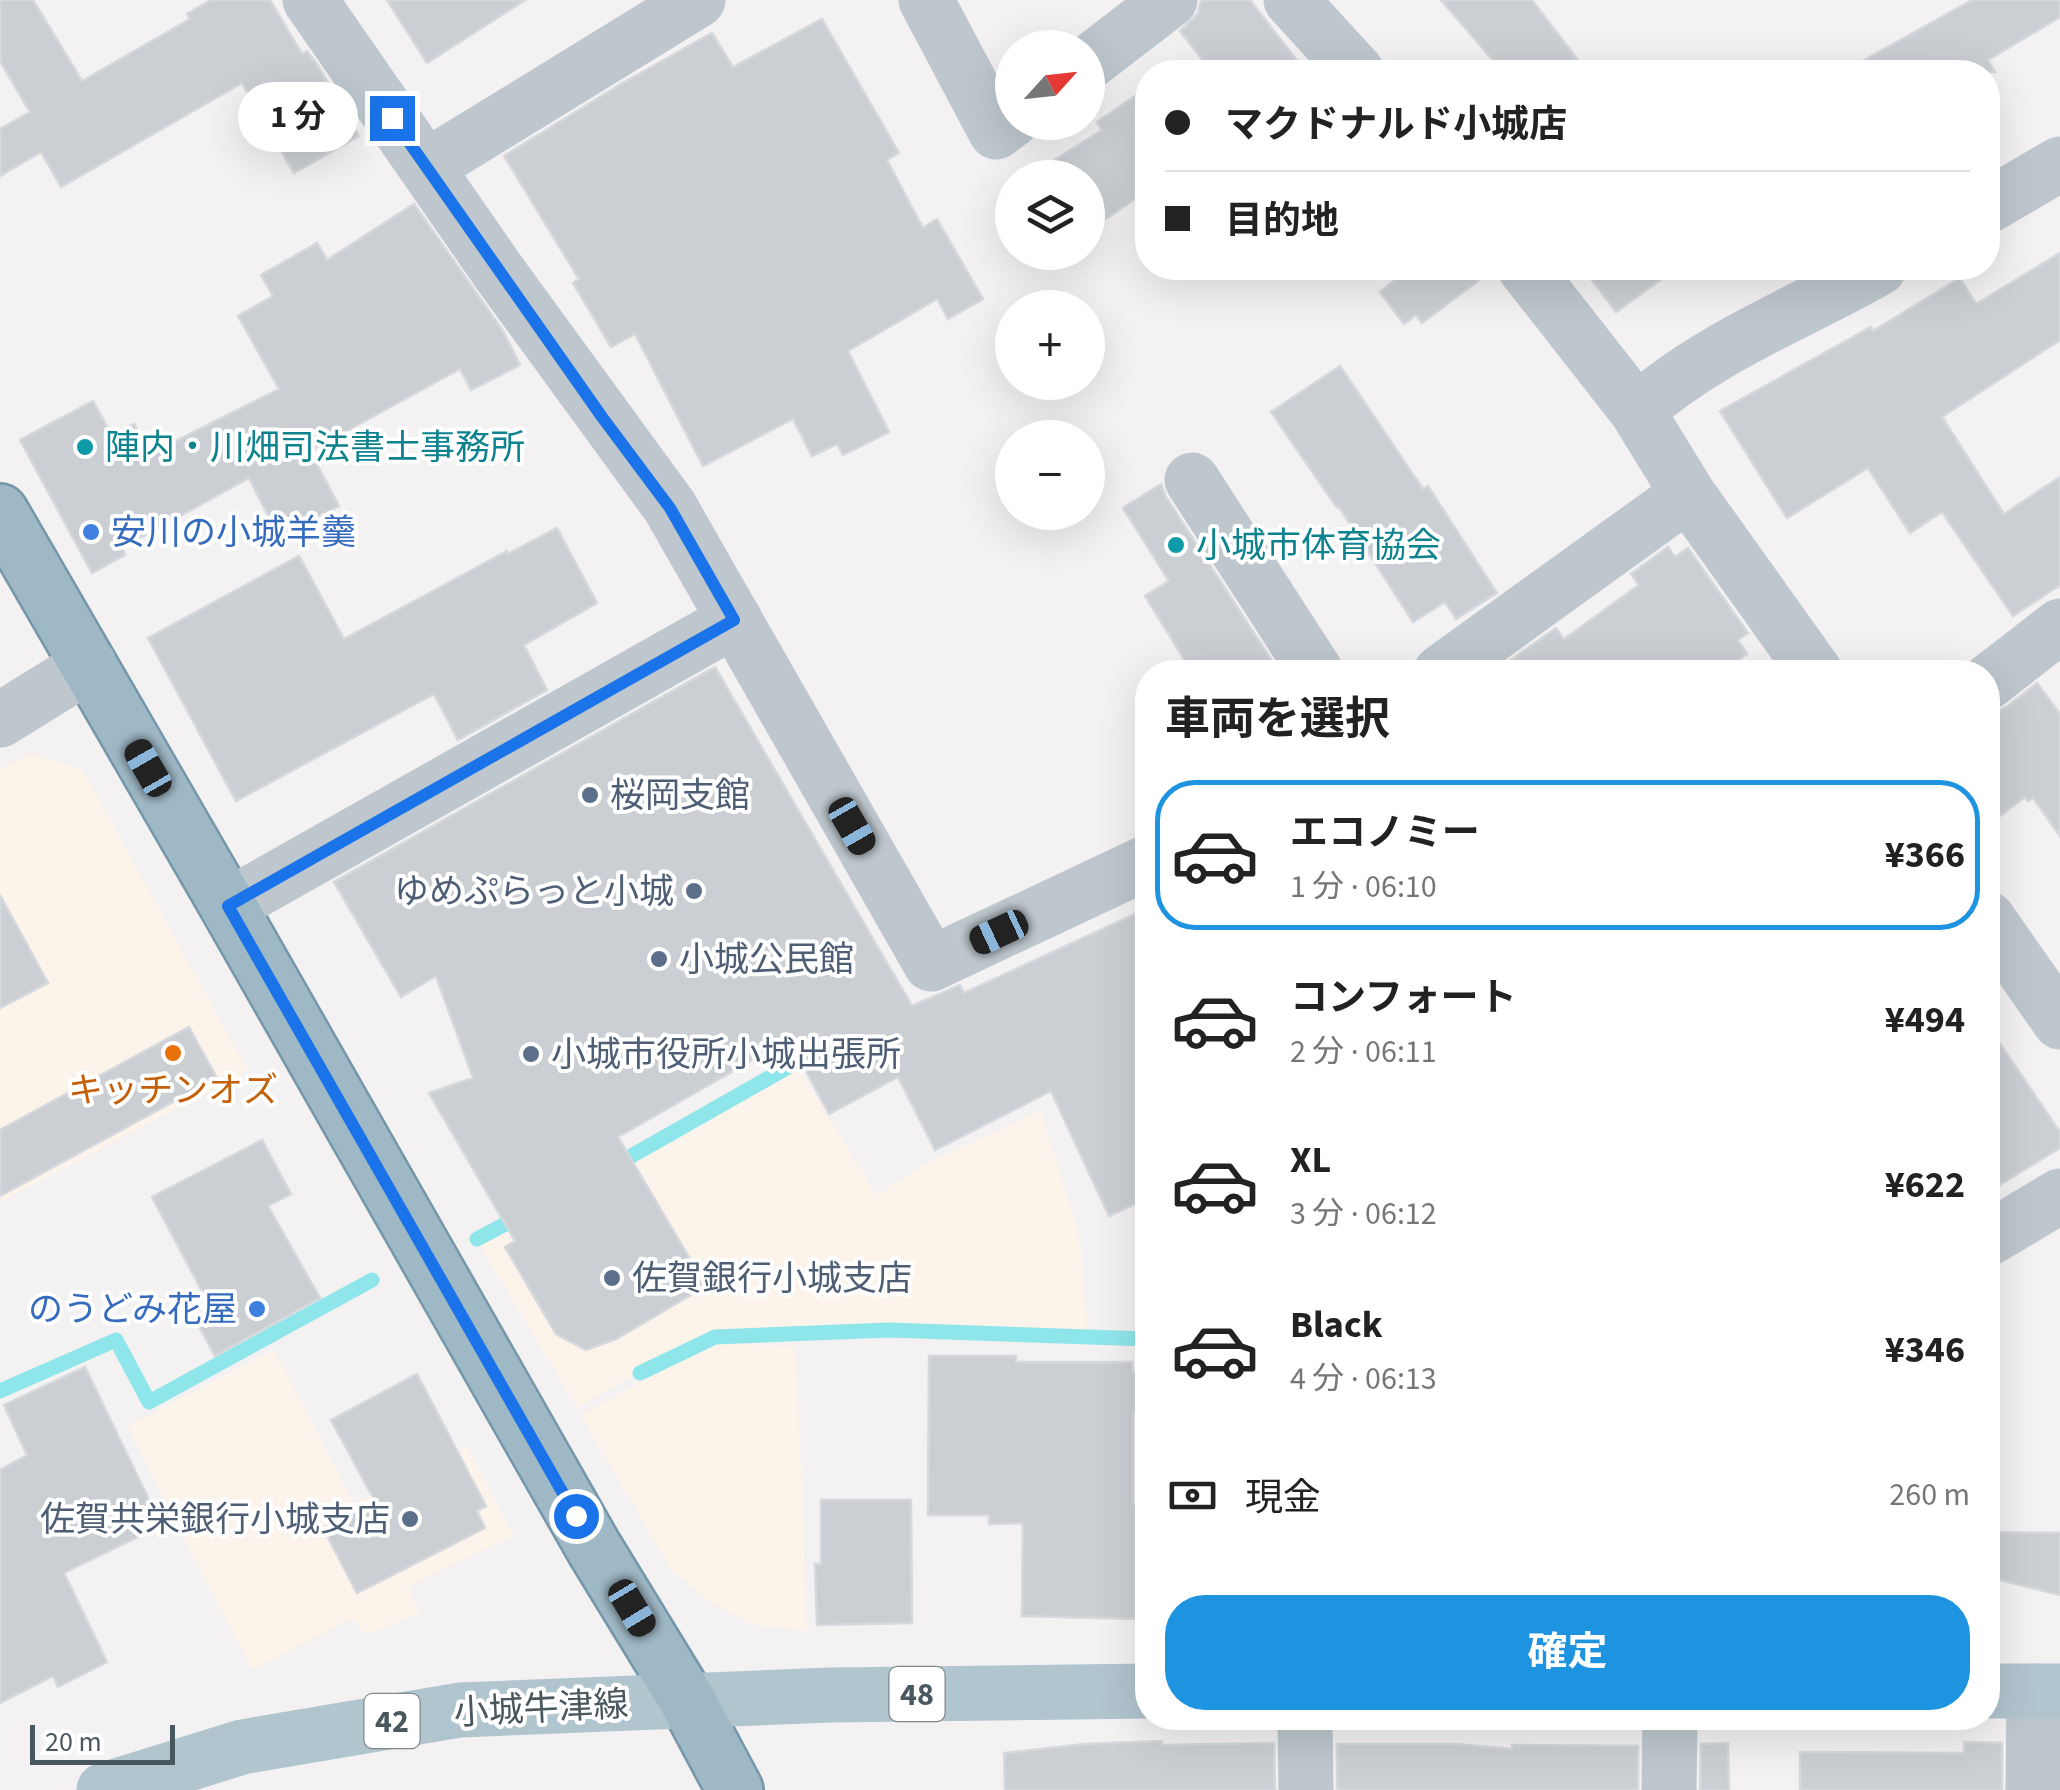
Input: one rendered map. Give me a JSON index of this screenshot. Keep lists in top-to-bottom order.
{
  "streets": {
    "main road": ["48", "小城牛津線", "42"]
  },
  "crossings": [
    ["48", "小城牛津線"]
  ],
  "places": [
    "陣内・川畑司法書士事務所",
    "安川の小城羊羹",
    "小城市体育協会",
    "桜岡支館",
    "ゆめぷらっと小城",
    "小城公民館",
    "キッチンオズ",
    "小城市役所小城出張所",
    "佐賀銀行小城支店",
    "のうどみ花屋",
    "佐賀共栄銀行小城支店"
  ],
  "scale_bar": "20 m",
  "north": "top right",
  "page": {
    "map_buttons": ["+", "−"],
    "banner": ["マクドナルド小城店", "目的地"],
    "bubble": "1 分",
    "heading": "車両を選択",
    "list": [
      {
        "name": "エコノミー",
        "note": "1 分 · 06:10",
        "value": "¥366"
      },
      {
        "name": "コンフォート",
        "note": "2 分 · 06:11",
        "value": "¥494"
      },
      {
        "name": "XL",
        "note": "3 分 · 06:12",
        "value": "¥622"
      },
      {
        "name": "Black",
        "note": "4 分 · 06:13",
        "value": "¥346"
      }
    ],
    "pay": ["現金", "260 m"],
    "buttons": "確定",
    "scale": "20 m"
  }
}
